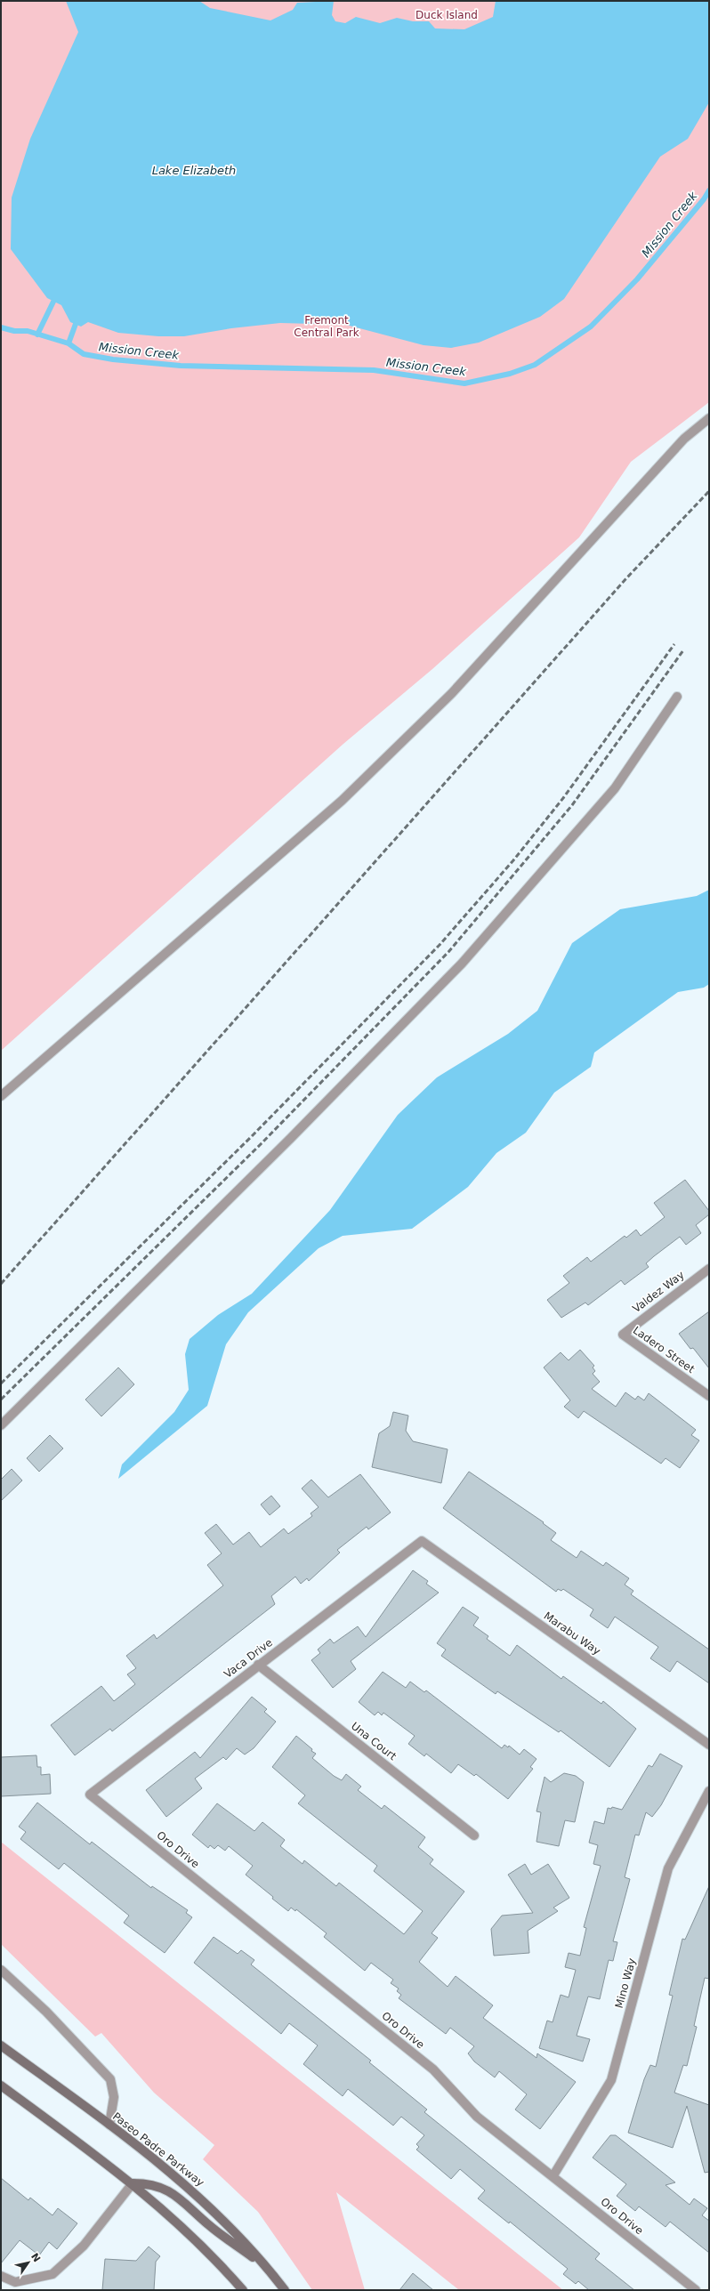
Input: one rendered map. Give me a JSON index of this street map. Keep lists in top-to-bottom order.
{
  "streets": {
    "main road": ["Paseo Padre Parkway"],
    "street": [
      "Valdez Way",
      "Ladero Street",
      "Marabu Way",
      "Vaca Drive",
      "Una Court",
      "Oro Drive",
      "Mino Way"
    ]
  },
  "crossings": [
    ["Valdez Way", "Ladero Street"],
    ["Marabu Way", "Vaca Drive"],
    ["Vaca Drive", "Una Court"],
    ["Vaca Drive", "Oro Drive"],
    ["Oro Drive", "Mino Way"]
  ],
  "water": ["Lake Elizabeth", "Mission Creek"],
  "parks": ["Duck Island", "Fremont Central Park"],
  "north": "top right"
}
